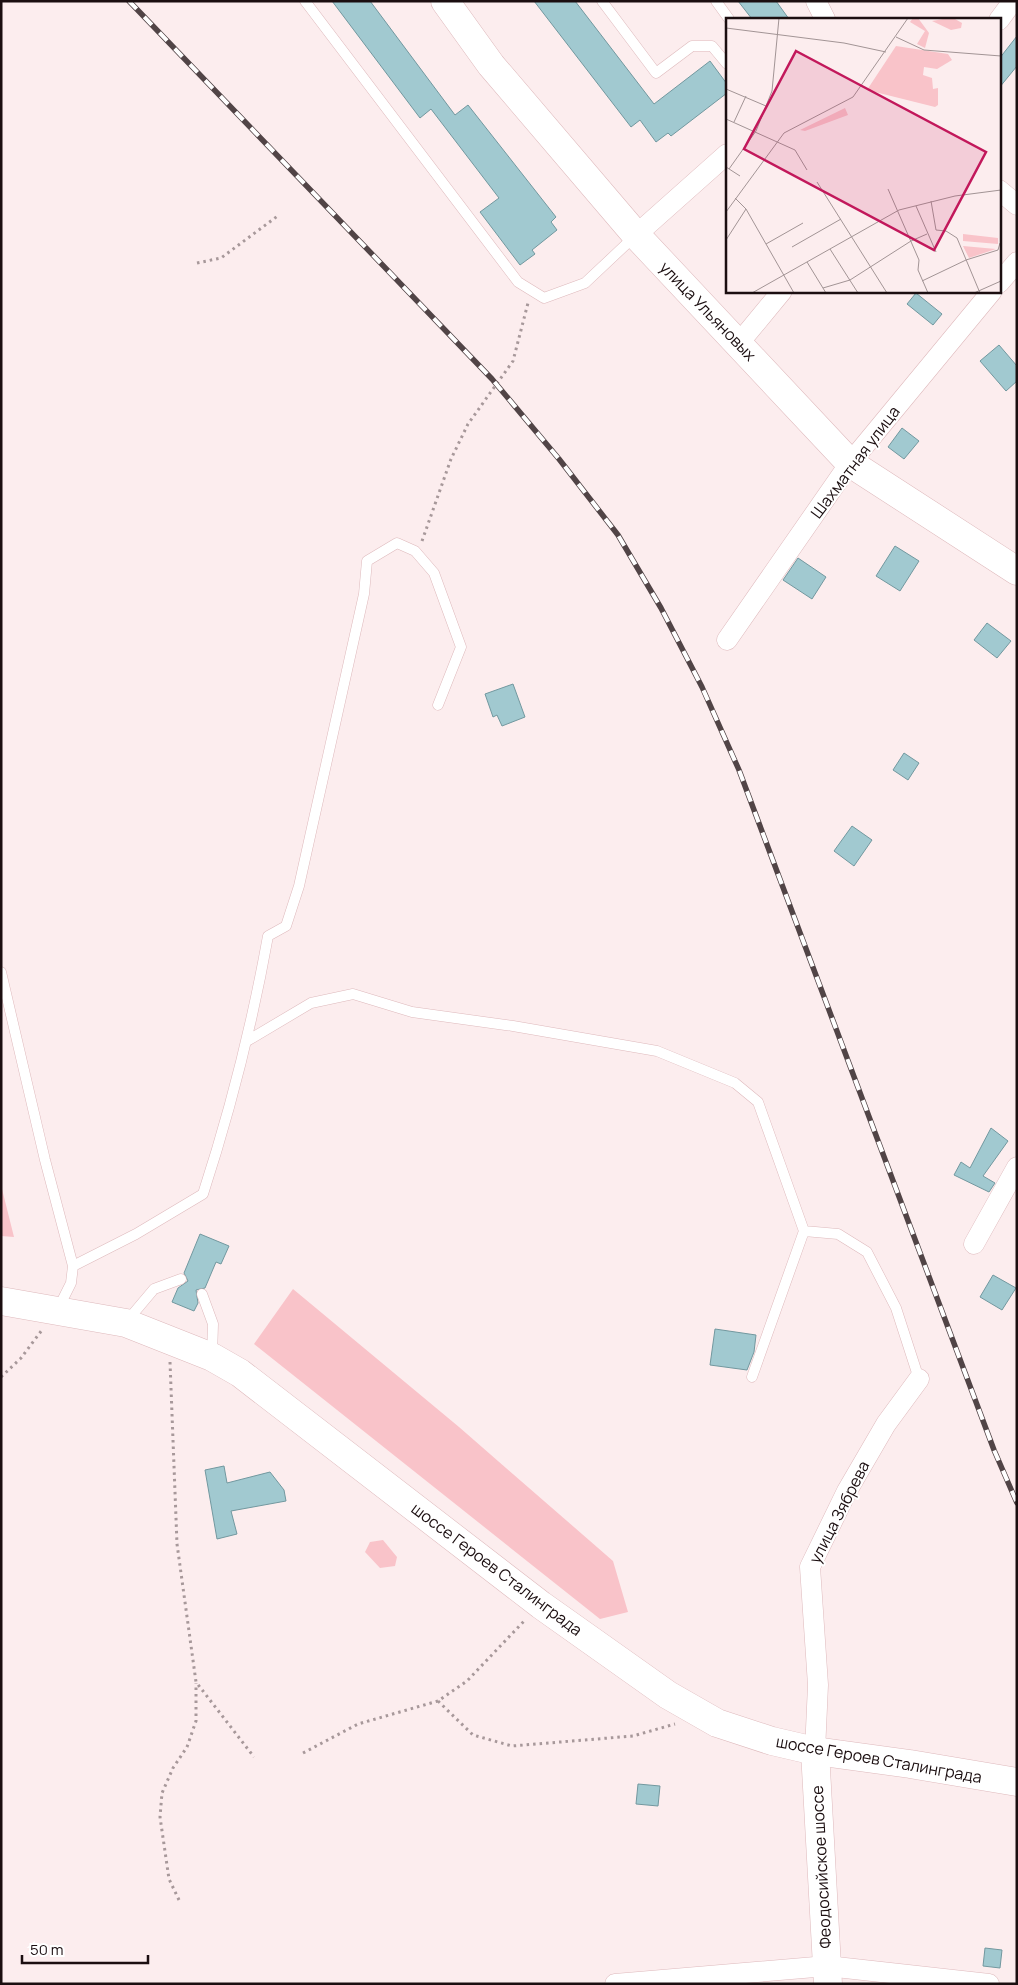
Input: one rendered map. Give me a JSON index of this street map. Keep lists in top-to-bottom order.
{
  "streets": {
    "main road": ["улица Ульяновых", "шоссе Героев Сталинграда", "Феодосийское шоссе"],
    "street": ["Шахматная улица", "улица Зябрева"]
  },
  "crossings": [
    ["улица Ульяновых", "Шахматная улица"],
    ["улица Зябрева", "шоссе Героев Сталинграда"],
    ["улица Зябрева", "Феодосийское шоссе"],
    ["шоссе Героев Сталинграда", "Феодосийское шоссе"]
  ],
  "scale_bar": "50 m"
}
